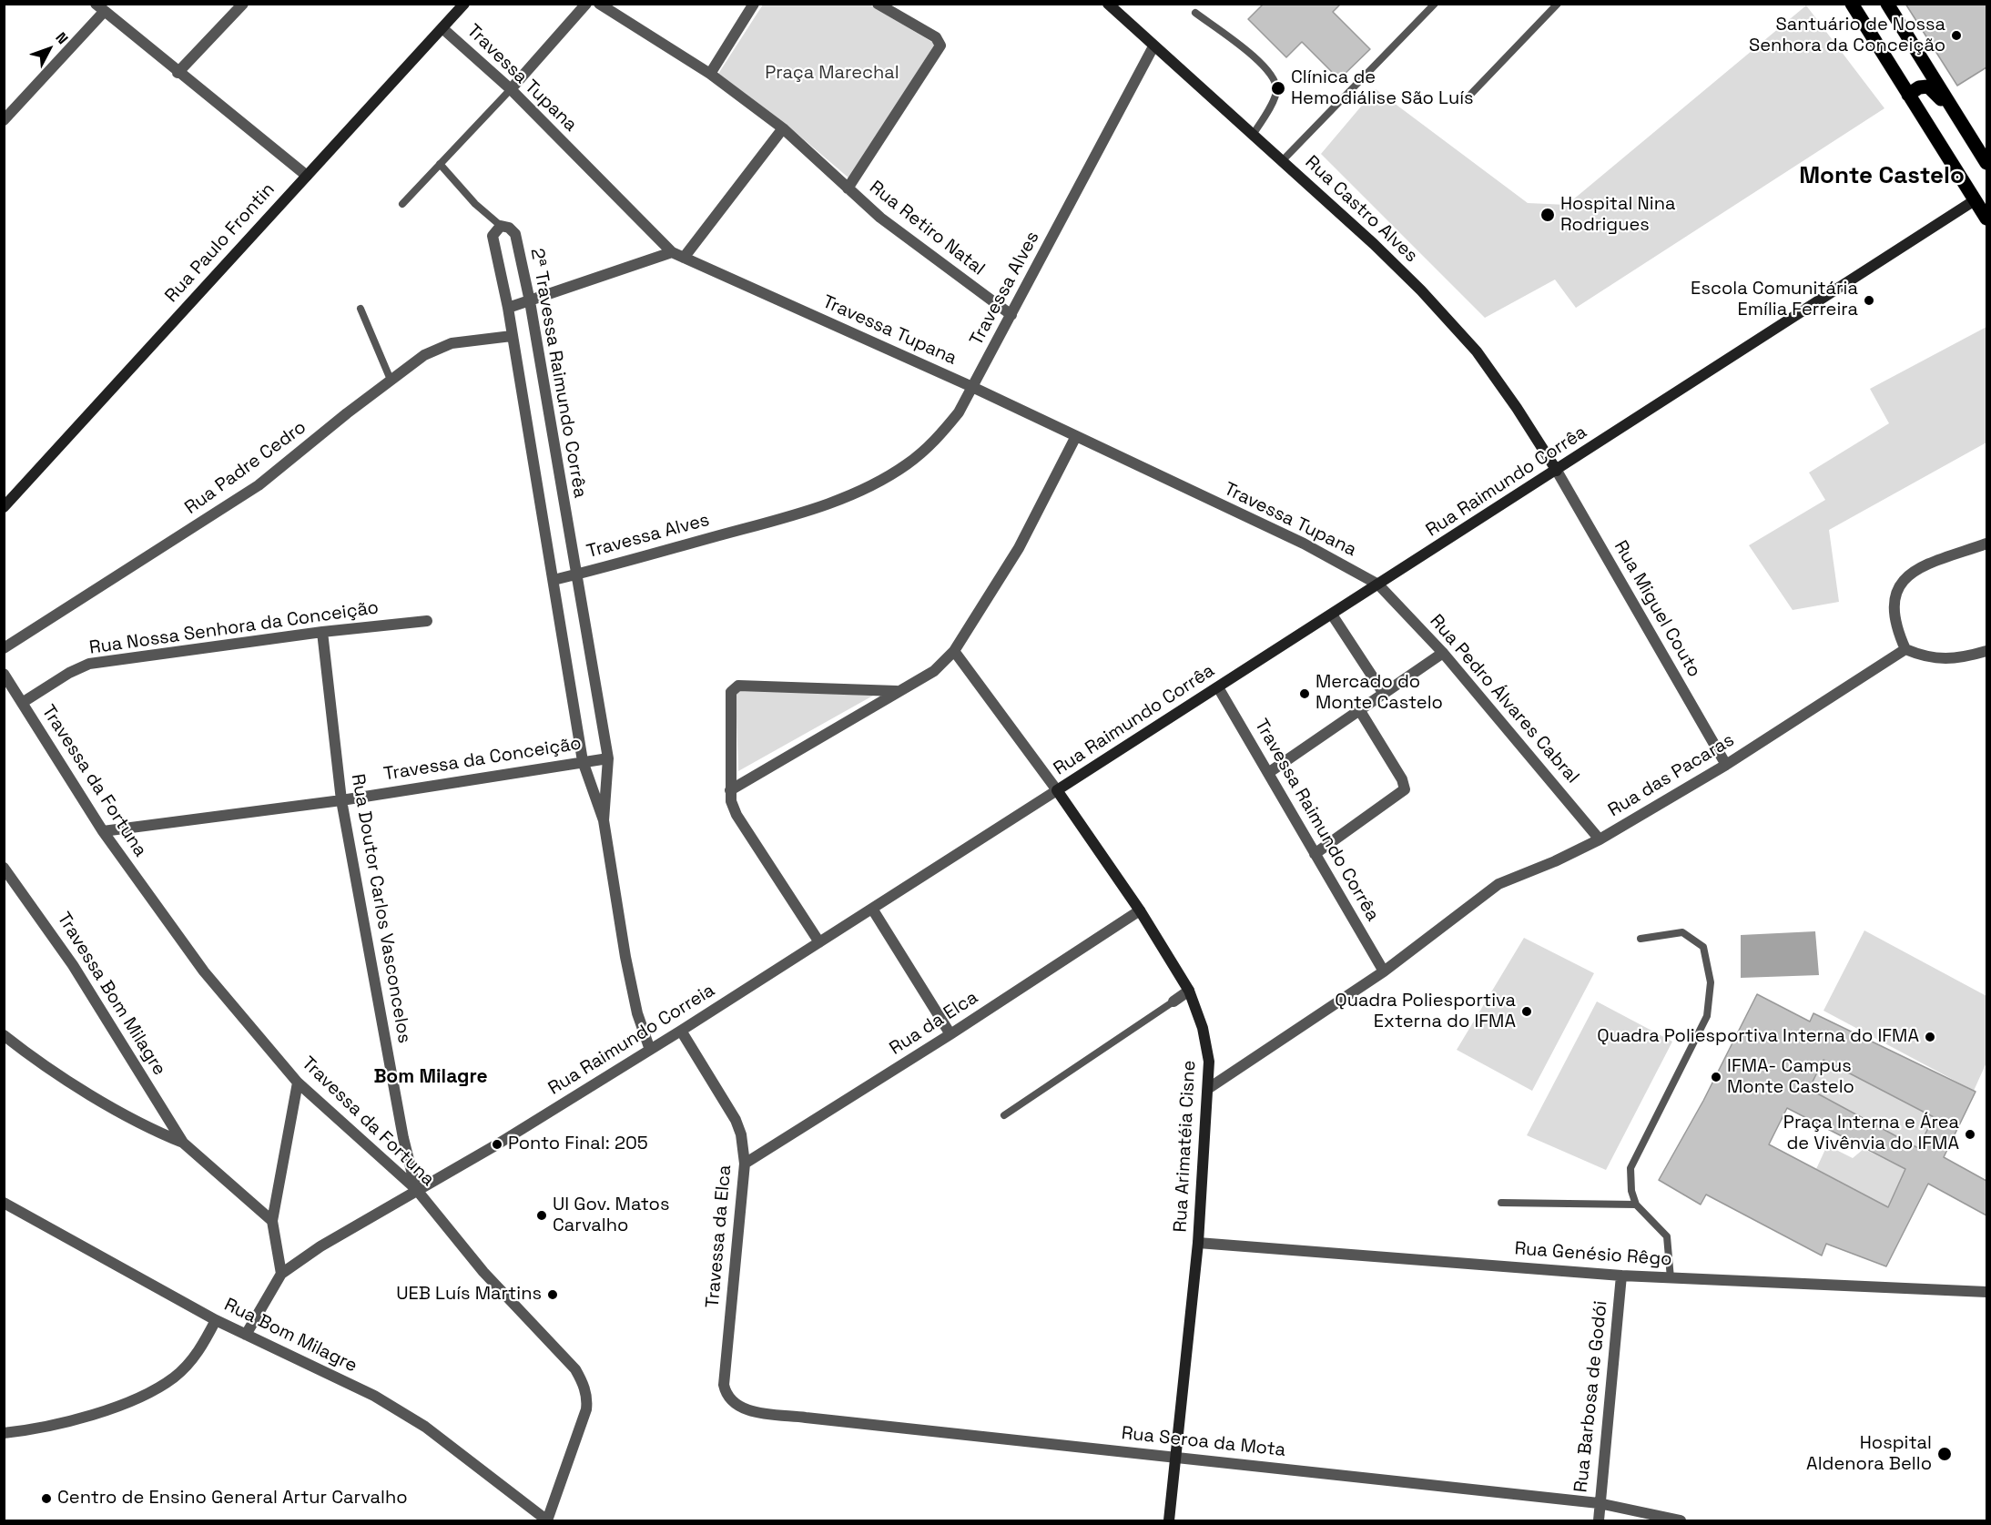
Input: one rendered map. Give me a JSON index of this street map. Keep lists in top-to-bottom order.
{
  "streets": {
    "street": [
      "Travessa Tupana",
      "Rua Castro Alves",
      "Rua Retiro Natal",
      "Rua Paulo Frontin",
      "Travessa Alves",
      "2ª Travessa Raimundo Corrêa",
      "Rua Padre Cedro",
      "Rua Raimundo Corrêa",
      "Rua Miguel Couto",
      "Rua Nossa Senhora da Conceição",
      "Rua Pedro Álvares Cabral",
      "Travessa da Conceição",
      "Rua das Pacaras",
      "Travessa da Fortuna",
      "Travessa Raimundo Corrêa",
      "Rua Doutor Carlos Vasconcelos",
      "Travessa Bom Milagre",
      "Rua da Elca",
      "Rua Raimundo Correia",
      "Rua Arimatéia Cisne",
      "Travessa da Elca",
      "Rua Genésio Rêgo",
      "Rua Bom Milagre",
      "Rua Barbosa de Godói",
      "Rua Seroa da Mota"
    ]
  },
  "crossings": [
    ["Travessa Tupana", "Rua Paulo Frontin"],
    ["Travessa Tupana", "Travessa Alves"],
    ["Travessa Tupana", "Rua Raimundo Corrêa"],
    ["Travessa Tupana", "Rua Pedro Álvares Cabral"],
    ["Rua Castro Alves", "Travessa Alves"],
    ["Rua Castro Alves", "Rua Raimundo Corrêa"],
    ["Rua Castro Alves", "Rua Miguel Couto"],
    ["Rua Retiro Natal", "Travessa Alves"],
    ["Travessa Alves", "2ª Travessa Raimundo Corrêa"],
    ["2ª Travessa Raimundo Corrêa", "Travessa da Conceição"],
    ["Rua Raimundo Corrêa", "Rua Miguel Couto"],
    ["Rua Raimundo Corrêa", "Rua Pedro Álvares Cabral"],
    ["Rua Raimundo Corrêa", "Travessa Raimundo Corrêa"],
    ["Rua Raimundo Corrêa", "Rua Raimundo Correia"],
    ["Rua Raimundo Corrêa", "Rua Arimatéia Cisne"],
    ["Rua Miguel Couto", "Rua das Pacaras"],
    ["Rua Nossa Senhora da Conceição", "Travessa da Fortuna"],
    ["Rua Nossa Senhora da Conceição", "Rua Doutor Carlos Vasconcelos"],
    ["Rua Pedro Álvares Cabral", "Rua das Pacaras"],
    ["Travessa da Conceição", "Travessa da Fortuna"],
    ["Travessa da Conceição", "Rua Doutor Carlos Vasconcelos"],
    ["Rua das Pacaras", "Travessa Raimundo Corrêa"],
    ["Rua das Pacaras", "Rua Arimatéia Cisne"],
    ["Travessa da Fortuna", "Rua Doutor Carlos Vasconcelos"],
    ["Travessa da Fortuna", "Rua Raimundo Correia"],
    ["Travessa da Fortuna", "Rua Bom Milagre"],
    ["Rua Doutor Carlos Vasconcelos", "Rua Raimundo Correia"],
    ["Rua da Elca", "Rua Arimatéia Cisne"],
    ["Rua da Elca", "Travessa da Elca"],
    ["Rua Raimundo Correia", "Rua Arimatéia Cisne"],
    ["Rua Raimundo Correia", "Travessa da Elca"],
    ["Rua Raimundo Correia", "Rua Bom Milagre"],
    ["Rua Arimatéia Cisne", "Rua Genésio Rêgo"],
    ["Rua Arimatéia Cisne", "Rua Seroa da Mota"],
    ["Travessa da Elca", "Rua Seroa da Mota"],
    ["Rua Genésio Rêgo", "Rua Barbosa de Godói"],
    ["Rua Barbosa de Godói", "Rua Seroa da Mota"]
  ],
  "districts": ["Monte Castelo", "Bom Milagre"],
  "parks": ["Praça Marechal"],
  "places": [
    "Santuário de Nossa Senhora da Conceição",
    "Clínica de Hemodiálise São Luís",
    "Hospital Nina Rodrigues",
    "Escola Comunitária Emília Ferreira",
    "Mercado do Monte Castelo",
    "Quadra Poliesportiva Externa do IFMA",
    "Quadra Poliesportiva Interna do IFMA",
    "IFMA- Campus Monte Castelo",
    "Praça Interna e Área de Vivênvia do IFMA",
    "Ponto Final: 205",
    "UI Gov. Matos Carvalho",
    "UEB Luís Martins",
    "Hospital Aldenora Bello",
    "Centro de Ensino General Artur Carvalho"
  ],
  "north": "top right"
}
